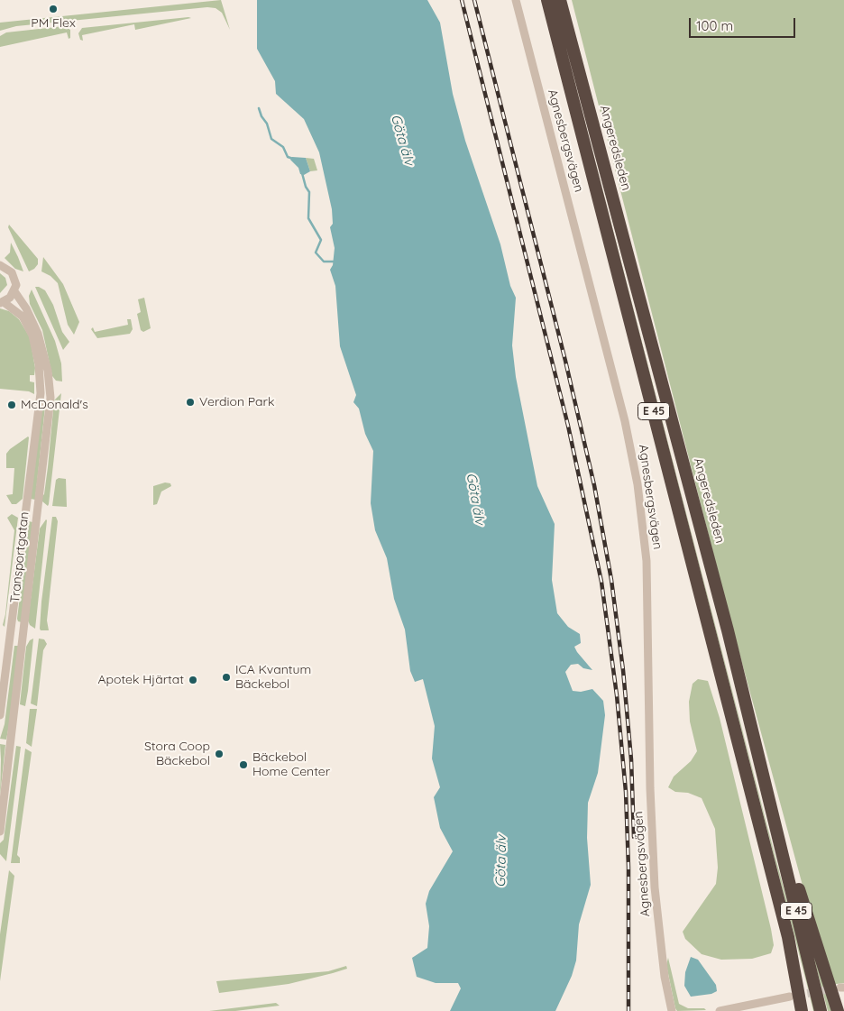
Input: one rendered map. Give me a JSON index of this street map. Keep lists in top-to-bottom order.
{
  "streets": {
    "highway": ["Angeredsleden", "E 45"],
    "street": ["Agnesbergsvägen", "Transportgatan"]
  },
  "water": ["Göta älv"],
  "places": [
    "PM Flex",
    "Verdion Park",
    "McDonald's",
    "ICA Kvantum Bäckebol",
    "Apotek Hjärtat",
    "Stora Coop Bäckebol",
    "Bäckebol Home Center"
  ],
  "scale_bar": "100 m"
}
